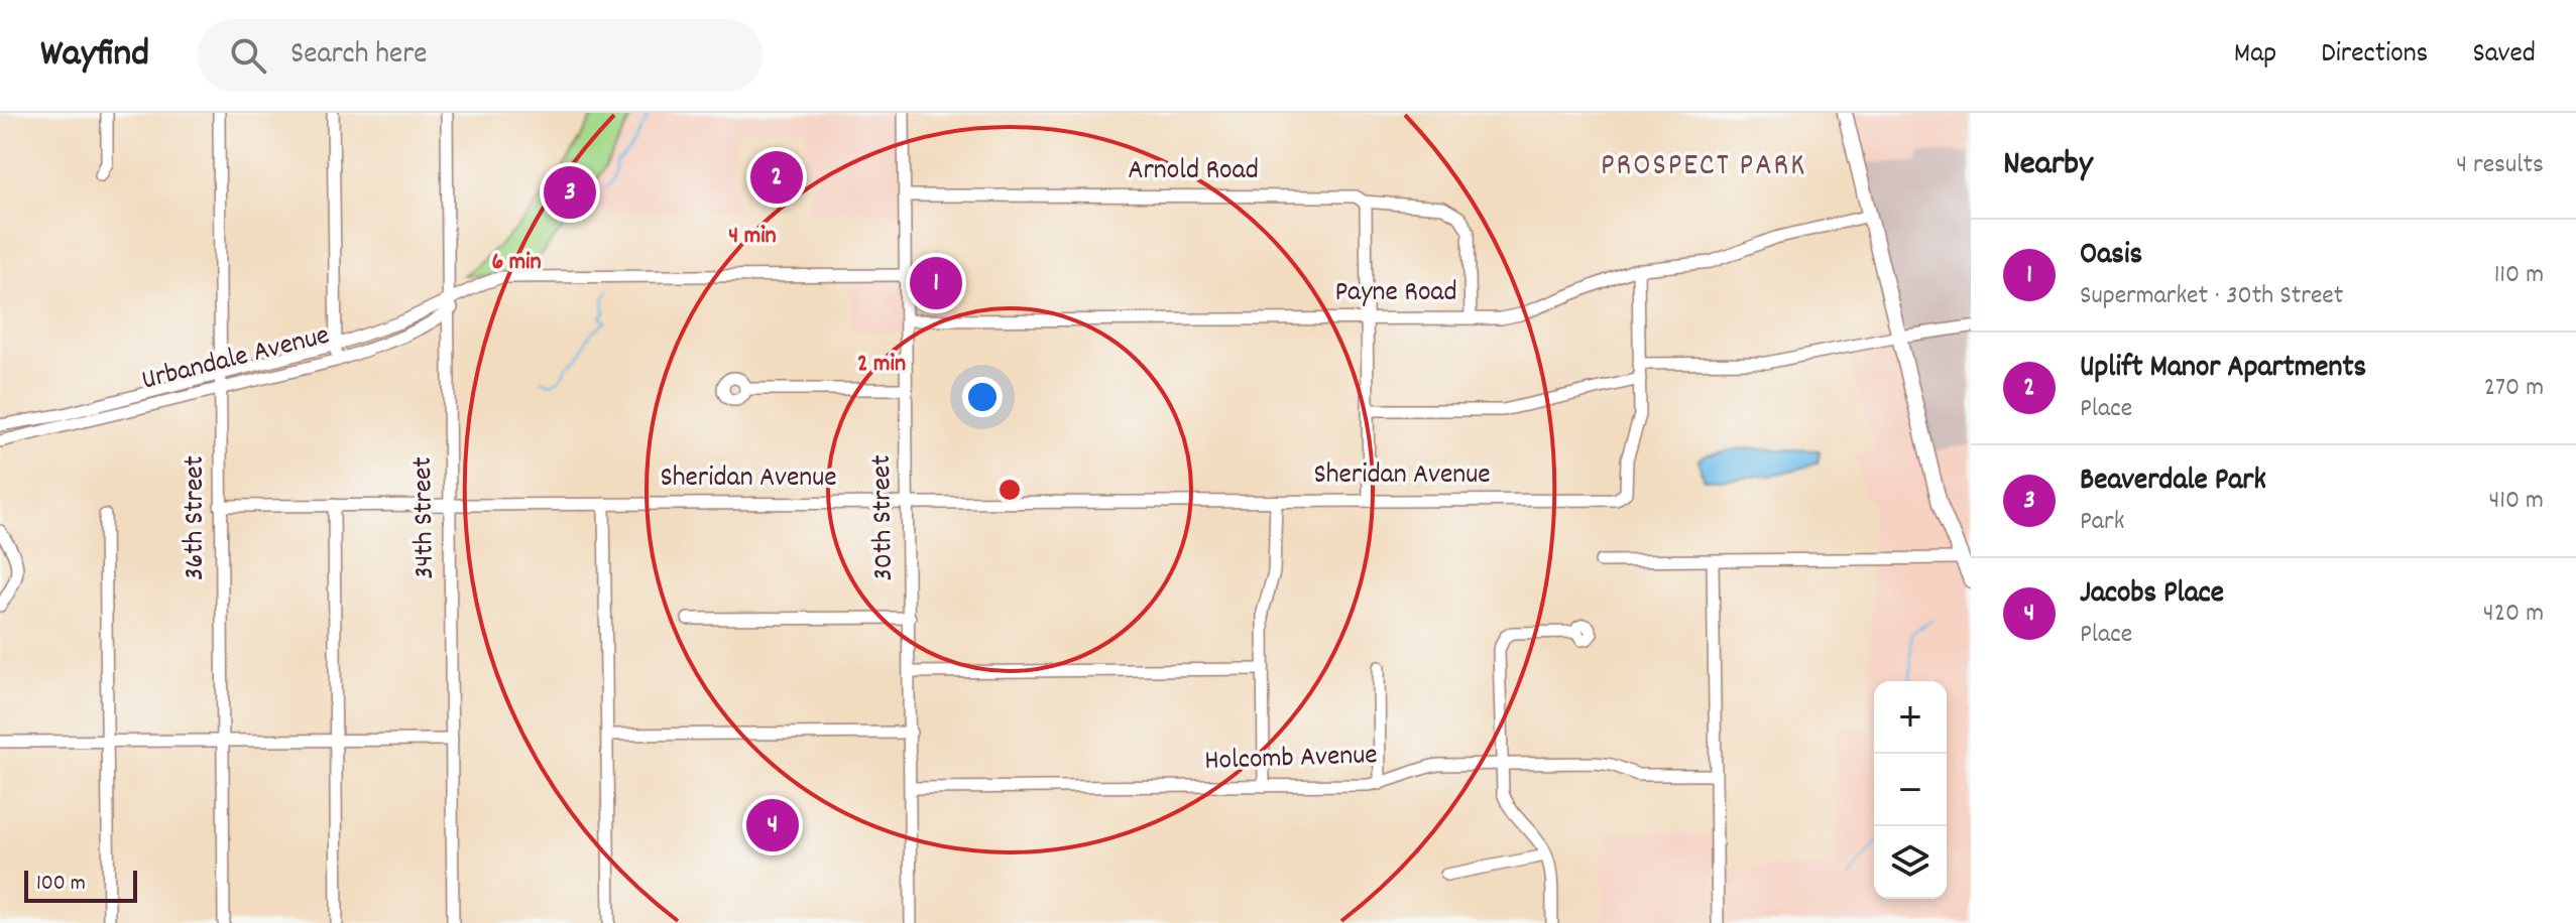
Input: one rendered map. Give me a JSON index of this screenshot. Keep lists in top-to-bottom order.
{
  "streets": {
    "street": [
      "Arnold Road",
      "Payne Road",
      "Urbandale Avenue",
      "Sheridan Avenue",
      "36th Street",
      "34th Street",
      "30th Street",
      "Holcomb Avenue"
    ]
  },
  "crossings": [
    ["Arnold Road", "Payne Road"],
    ["Arnold Road", "30th Street"],
    ["Payne Road", "30th Street"],
    ["Urbandale Avenue", "36th Street"],
    ["Urbandale Avenue", "34th Street"],
    ["Urbandale Avenue", "30th Street"],
    ["Sheridan Avenue", "36th Street"],
    ["Sheridan Avenue", "34th Street"],
    ["Sheridan Avenue", "30th Street"],
    ["30th Street", "Holcomb Avenue"]
  ],
  "districts": ["PROSPECT PARK"],
  "scale_bar": "100 m",
  "page": {
    "header": "Wayfind",
    "search": "Search here",
    "nav": ["Map", "Directions", "Saved"],
    "heading": ["Nearby", "4 results"],
    "pins": [
      "2",
      "3",
      "1",
      "4"
    ],
    "list": [
      {
        "mark": "1",
        "name": "Oasis",
        "note": "Supermarket · 30th Street",
        "value": "110 m"
      },
      {
        "mark": "2",
        "name": "Uplift Manor Apartments",
        "note": "Place",
        "value": "270 m"
      },
      {
        "mark": "3",
        "name": "Beaverdale Park",
        "note": "Park",
        "value": "410 m"
      },
      {
        "mark": "4",
        "name": "Jacobs Place",
        "note": "Place",
        "value": "420 m"
      }
    ],
    "map_buttons": ["+", "−"],
    "scale": "100 m"
  },
  "rings": ["4 min", "6 min", "2 min"]
}
